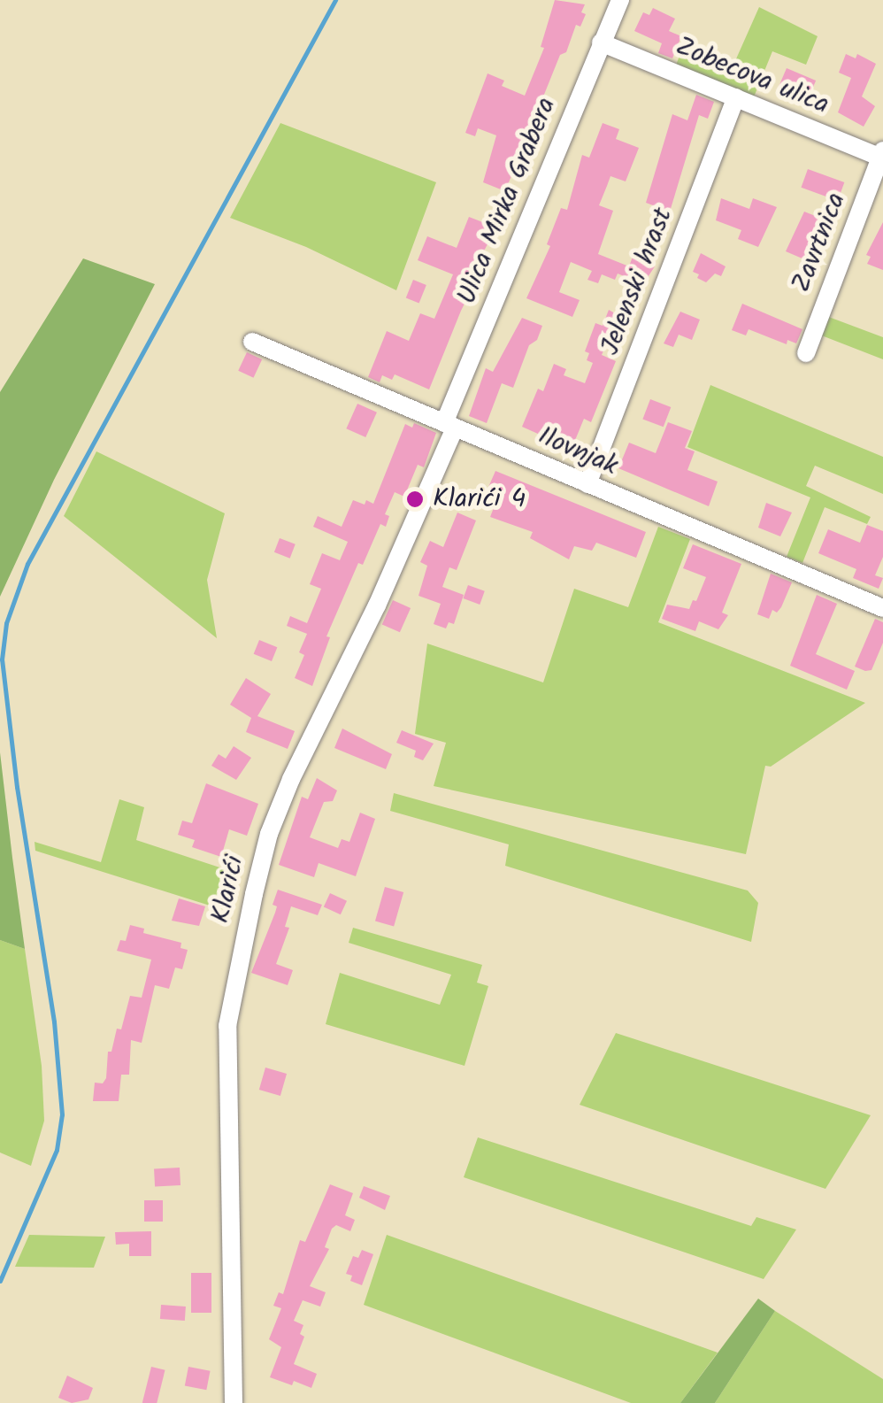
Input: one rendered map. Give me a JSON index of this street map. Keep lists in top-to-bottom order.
{
  "streets": {
    "street": [
      "Zobecova ulica",
      "Ulica Mirka Grabera",
      "Zavrtnica",
      "Jelenski hrast",
      "Ilovnjak",
      "Klarići"
    ]
  },
  "crossings": [
    ["Zobecova ulica", "Ulica Mirka Grabera"],
    ["Zobecova ulica", "Zavrtnica"],
    ["Zobecova ulica", "Jelenski hrast"],
    ["Ulica Mirka Grabera", "Ilovnjak"],
    ["Ulica Mirka Grabera", "Klarići"],
    ["Jelenski hrast", "Ilovnjak"],
    ["Ilovnjak", "Klarići"]
  ],
  "places": ["Klarići 4"]
}
